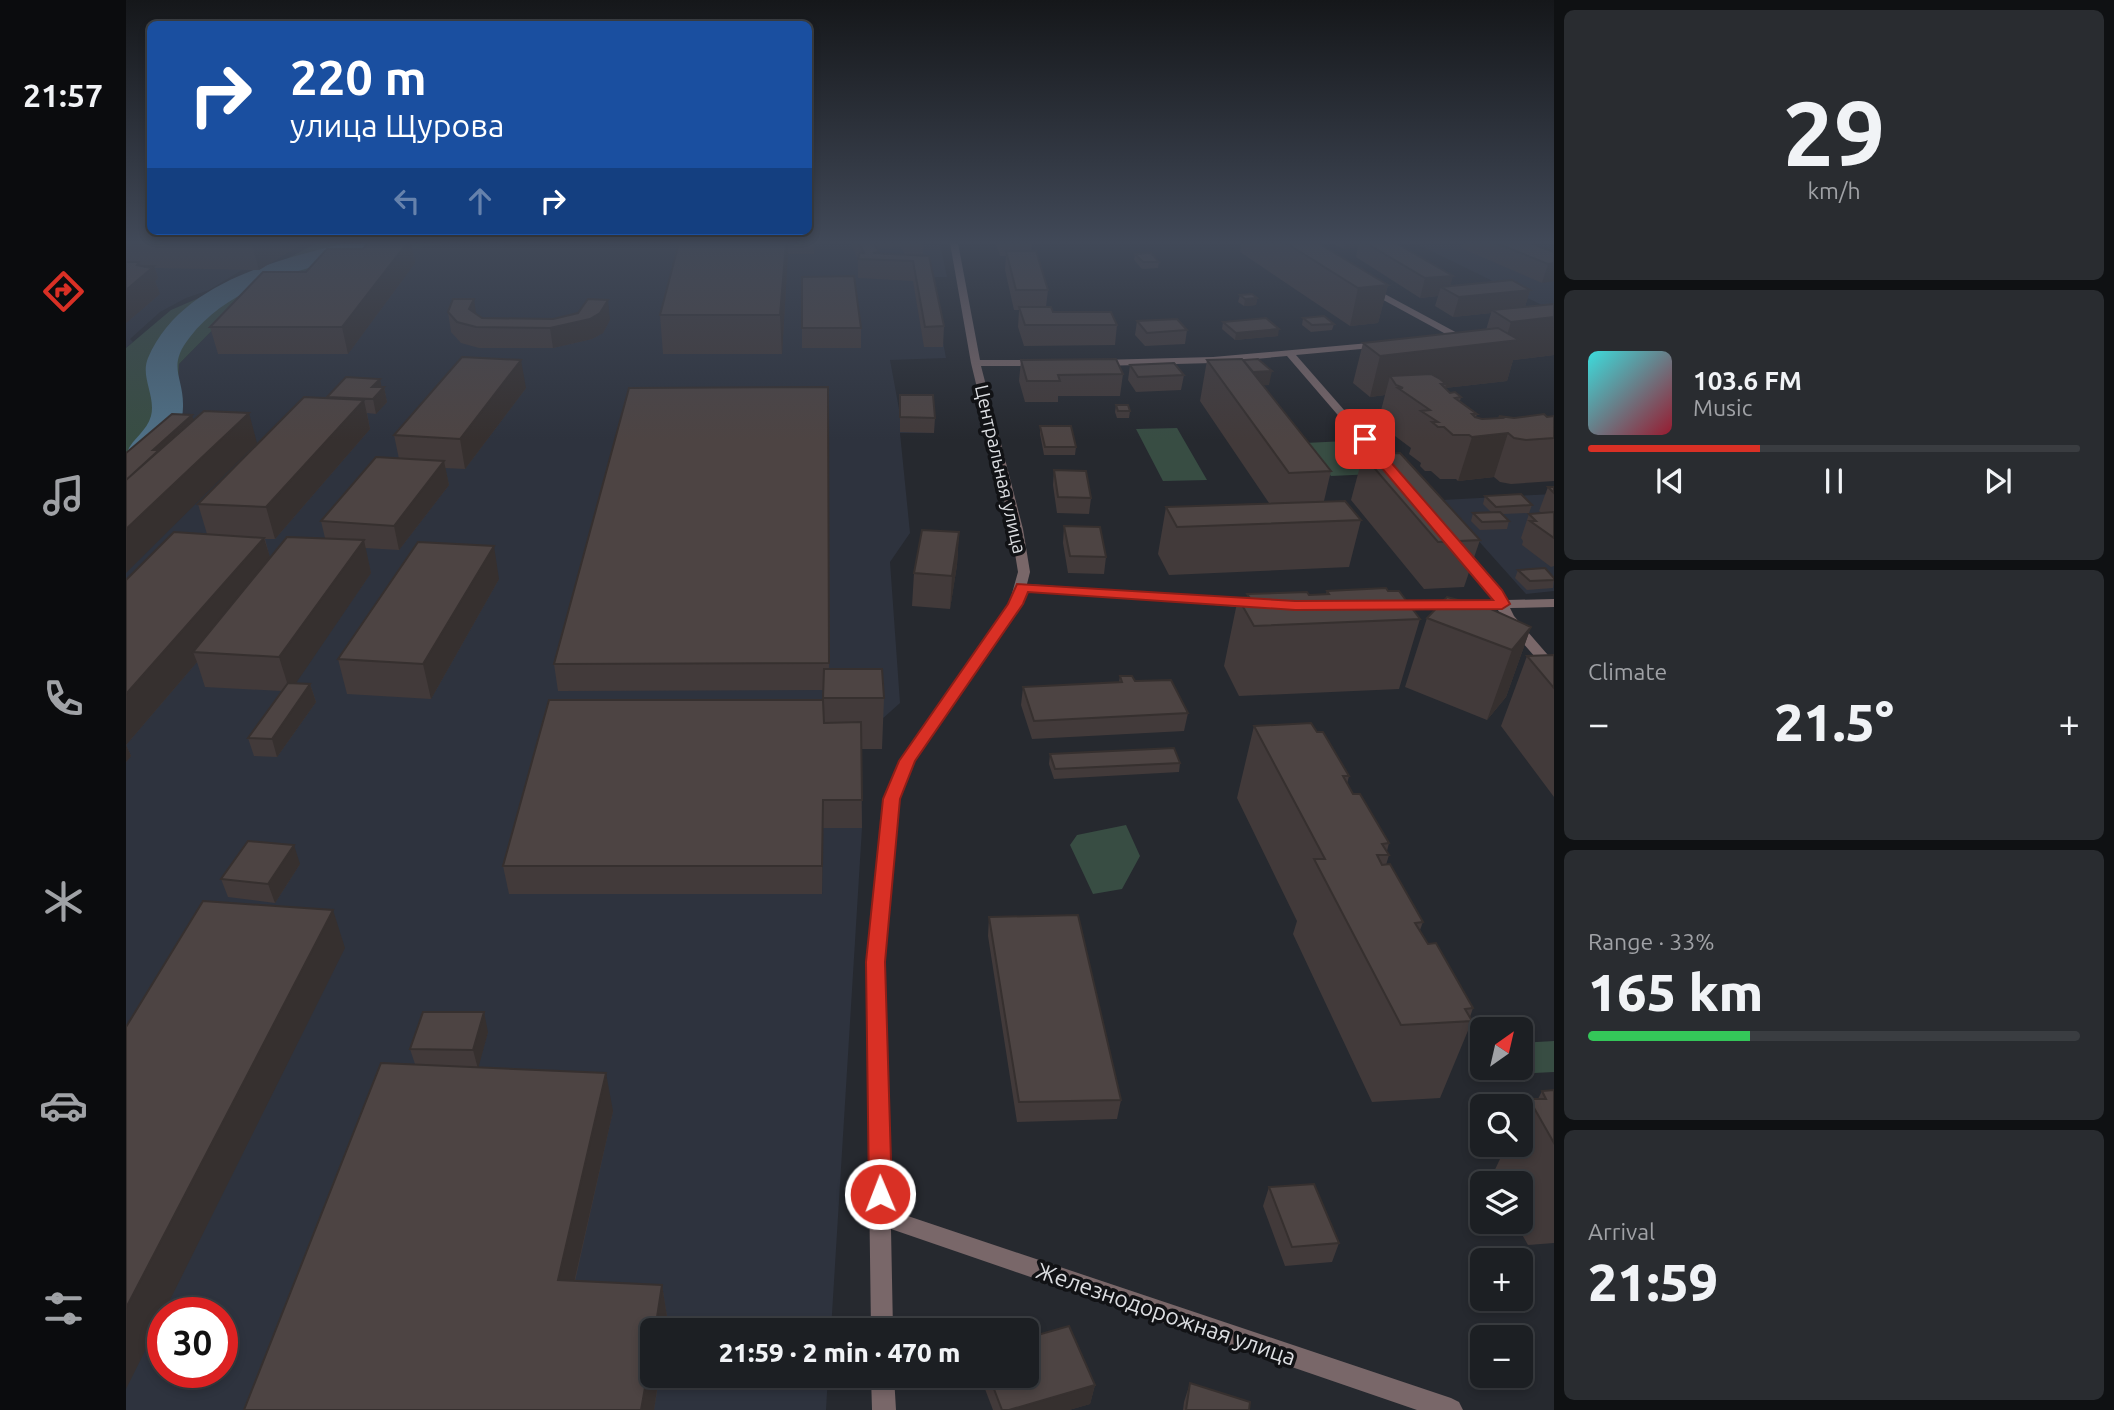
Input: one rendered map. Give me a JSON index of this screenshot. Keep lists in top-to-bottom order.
{
  "streets": {
    "street": ["Центральная улица", "Железнодорожная улица"]
  },
  "north": "top right",
  "page": {
    "tabs": "21:57",
    "tile": [
      ["29", "km/h"],
      "Climate",
      ["Range · 33%", "165 km"],
      ["Arrival", "21:59"]
    ],
    "turn": ["220 m", "улица Щурова"],
    "song": ["103.6 FM", "Music"],
    "heat": ["−", "21.5°", "+"],
    "map_buttons": ["+", "−"],
    "limit": "30",
    "trip": "21:59 · 2 min · 470 m"
  }
}
